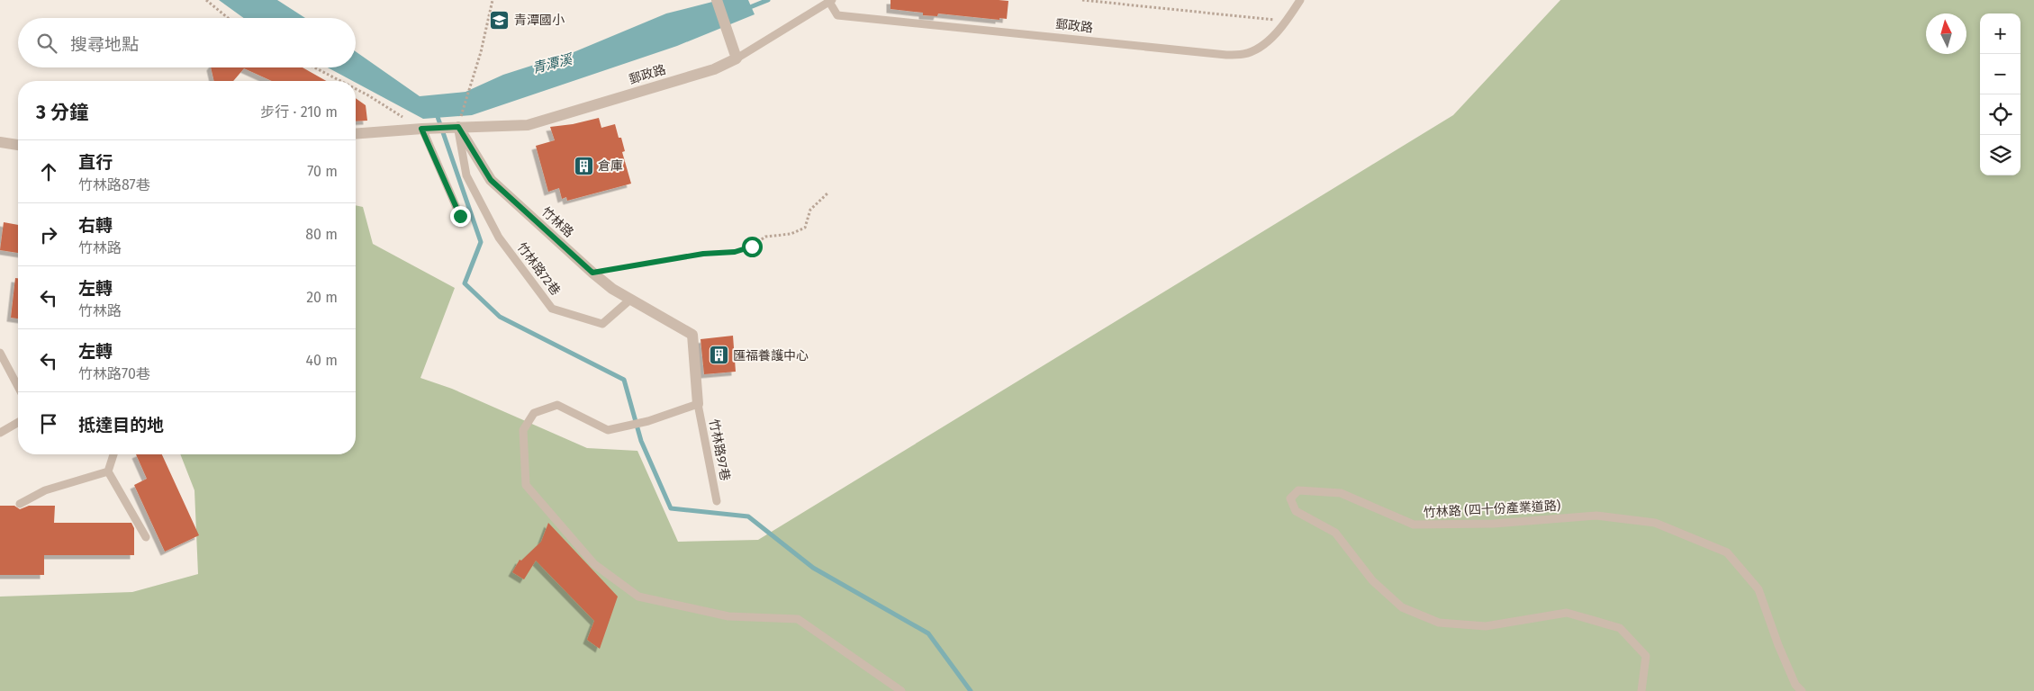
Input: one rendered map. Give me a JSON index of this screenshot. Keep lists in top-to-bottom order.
{
  "streets": {
    "street": ["郵政路", "竹林路"],
    "lane": ["竹林路72巷", "竹林路97巷", "竹林路 (四十份產業道路)"]
  },
  "crossings": [
    ["郵政路", "竹林路"],
    ["郵政路", "竹林路72巷"],
    ["竹林路", "竹林路72巷"],
    ["竹林路", "竹林路97巷"]
  ],
  "water": ["青潭溪"],
  "places": {
    "school or university": ["青潭國小"],
    "building": ["倉庫", "匯福養護中心"]
  },
  "north": "top",
  "page": {
    "map_buttons": ["+", "−"],
    "search": "搜尋地點",
    "heading": ["3 分鐘", "步行 · 210 m"],
    "list": [
      ["直行", "竹林路87巷", "70 m"],
      ["右轉", "竹林路", "80 m"],
      ["左轉", "竹林路", "20 m"],
      ["左轉", "竹林路70巷", "40 m"],
      "抵達目的地"
    ]
  }
}
